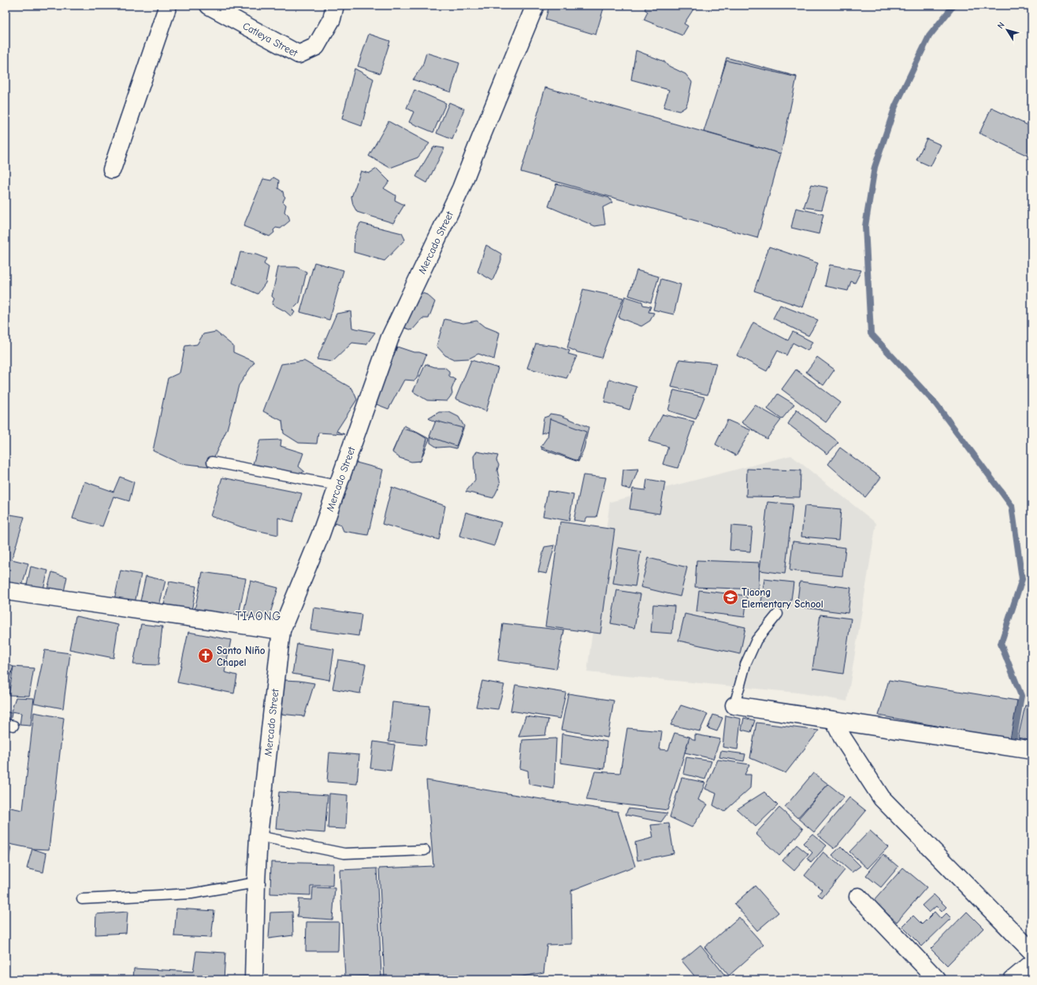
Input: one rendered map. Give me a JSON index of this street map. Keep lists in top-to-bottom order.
{
  "streets": {
    "street": ["Catleya Street", "Mercado Street"]
  },
  "districts": ["TIAONG"],
  "places": {
    "school or university": ["Tiaong Elementary School"],
    "church": ["Santo Niño Chapel"]
  },
  "north": "top left"
}
